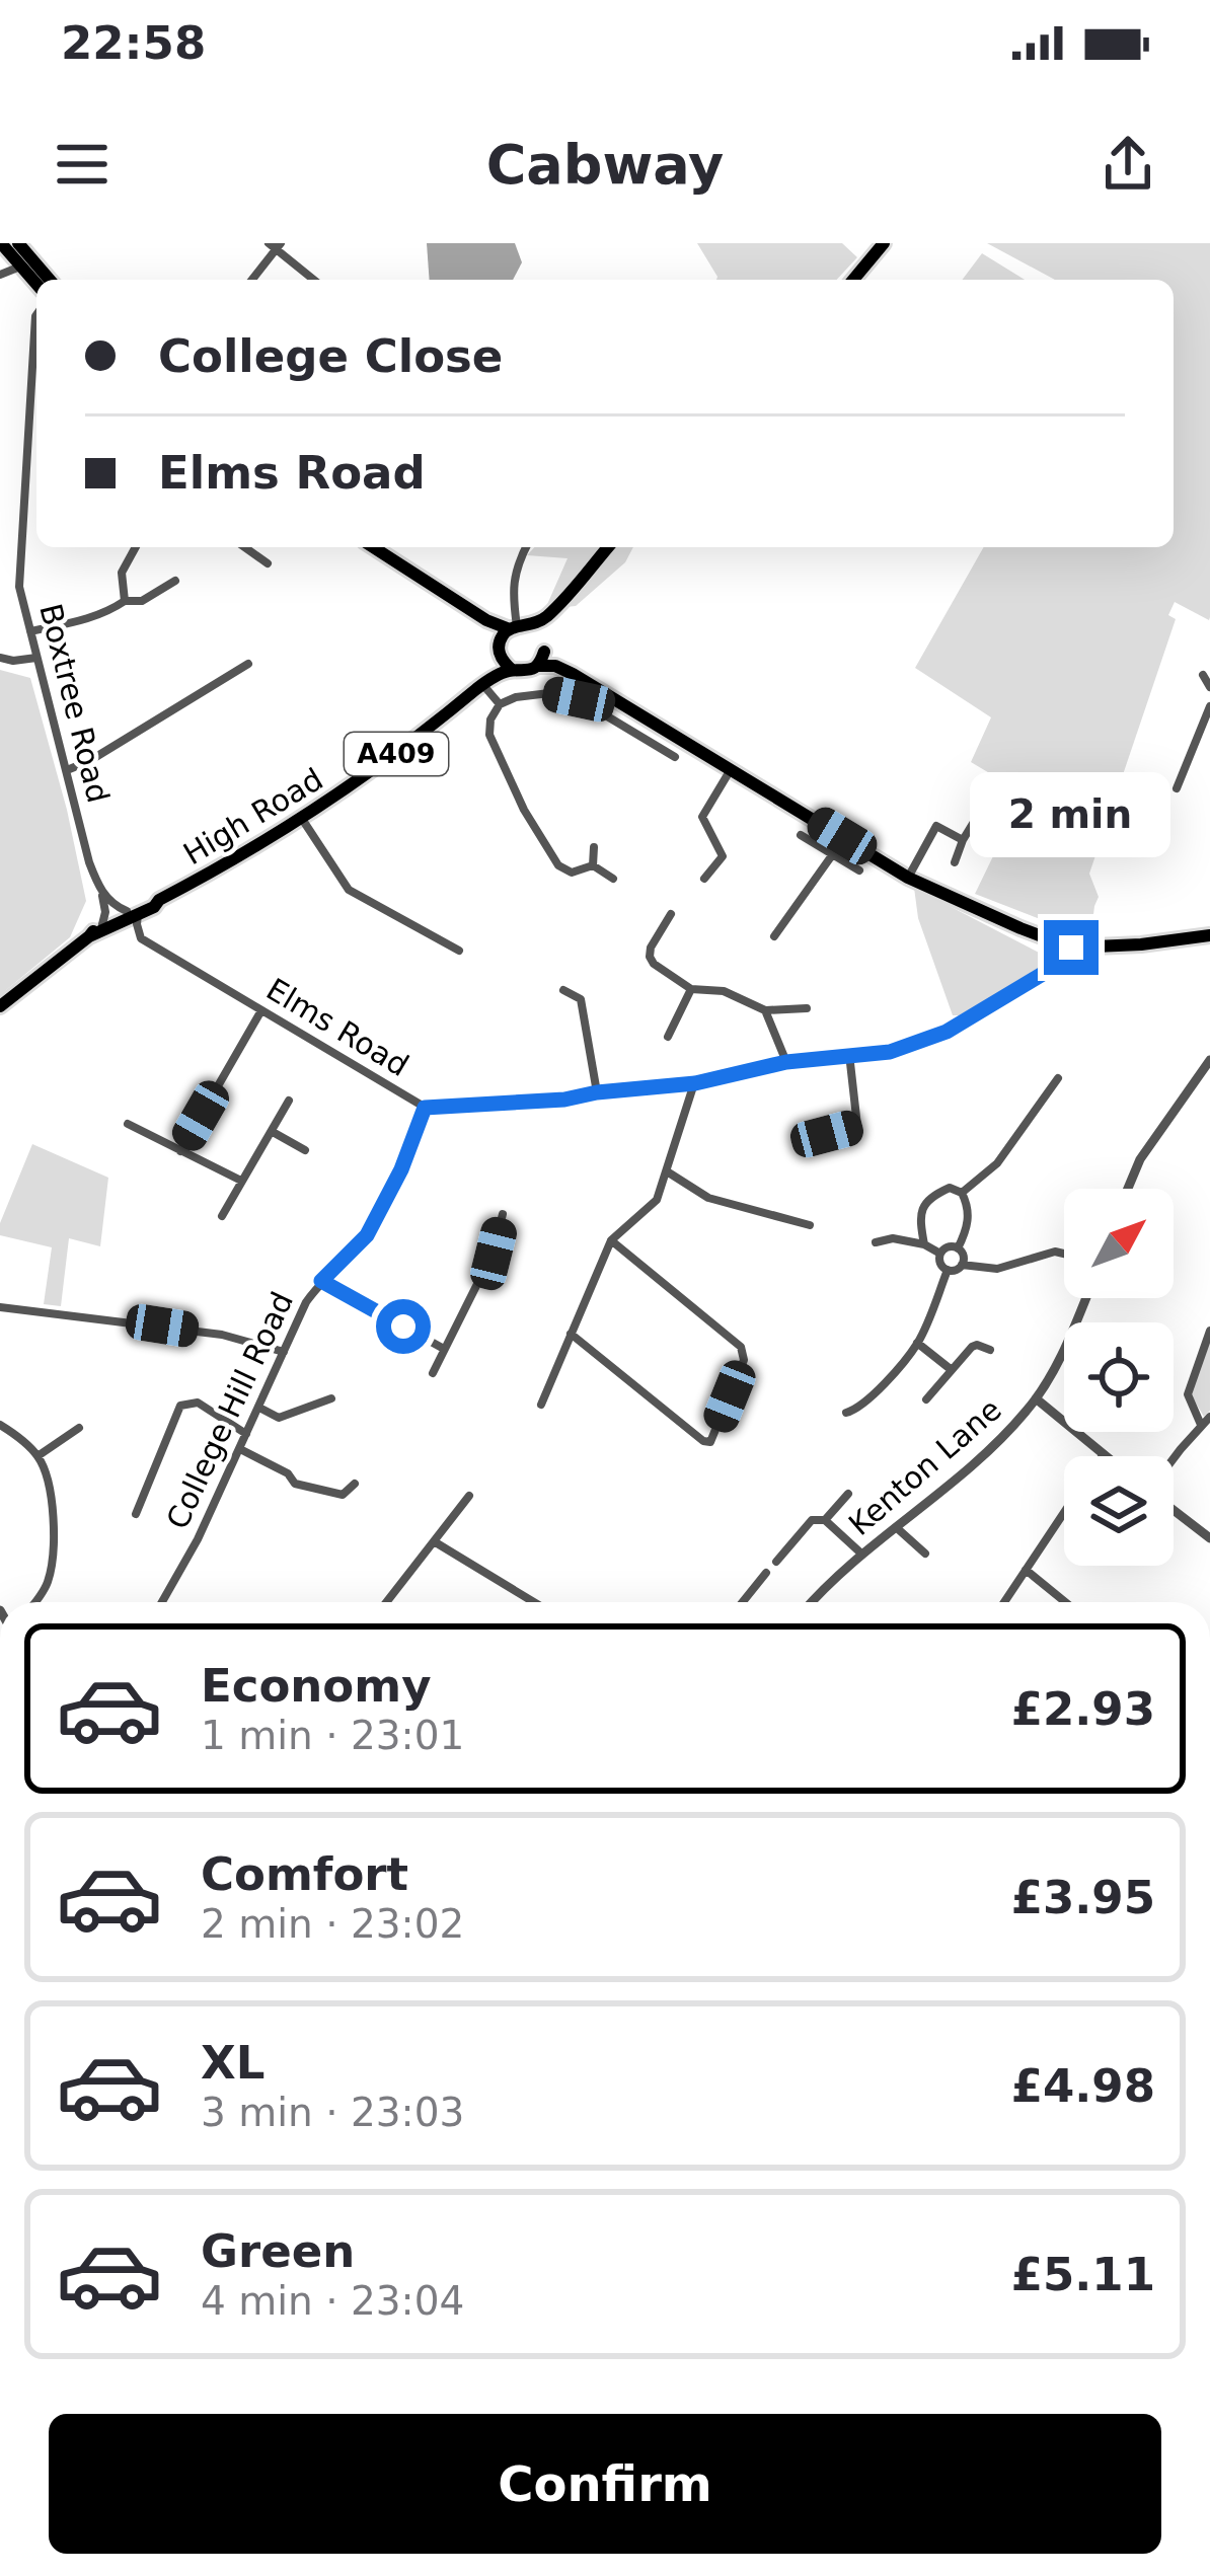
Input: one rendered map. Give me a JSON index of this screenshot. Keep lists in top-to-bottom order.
{
  "streets": {
    "main road": ["A409", "High Road"],
    "street": [
      "Boxtree Road",
      "Elms Road",
      "College Hill Road",
      "Kenton Lane"
    ]
  },
  "crossings": [
    ["Boxtree Road", "High Road"],
    ["Boxtree Road", "Elms Road"],
    ["High Road", "Elms Road"],
    ["Elms Road", "College Hill Road"]
  ],
  "north": "top right",
  "page": {
    "status": "22:58",
    "header": "Cabway",
    "banner": ["College Close", "Elms Road"],
    "bubble": "2 min",
    "list": [
      {
        "name": "Economy",
        "note": "1 min · 23:01",
        "value": "£2.93"
      },
      {
        "name": "Comfort",
        "note": "2 min · 23:02",
        "value": "£3.95"
      },
      {
        "name": "XL",
        "note": "3 min · 23:03",
        "value": "£4.98"
      },
      {
        "name": "Green",
        "note": "4 min · 23:04",
        "value": "£5.11"
      }
    ],
    "buttons": "Confirm"
  }
}
